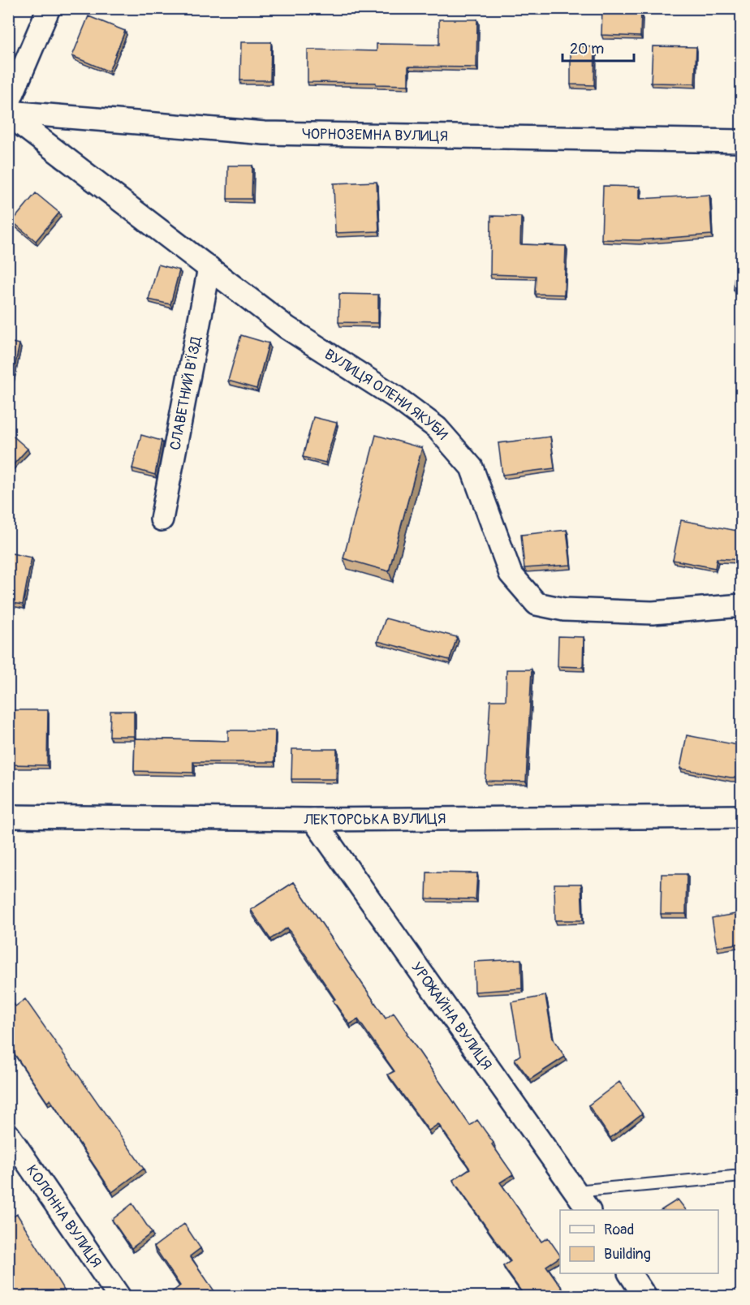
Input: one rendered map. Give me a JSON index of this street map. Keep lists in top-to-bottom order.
{
  "streets": {
    "street": [
      "ЧОРНОЗЕМНА ВУЛИЦЯ",
      "СЛАВЕТНИЙ В'ЇЗД",
      "ВУЛИЦЯ ОЛЕНИ ЯКУБИ",
      "ЛЕКТОРСЬКА ВУЛИЦЯ",
      "УРОЖАЙНА ВУЛИЦЯ",
      "КОЛОННА ВУЛИЦЯ"
    ]
  },
  "crossings": [
    ["ЧОРНОЗЕМНА ВУЛИЦЯ", "ВУЛИЦЯ ОЛЕНИ ЯКУБИ"],
    ["СЛАВЕТНИЙ В'ЇЗД", "ВУЛИЦЯ ОЛЕНИ ЯКУБИ"],
    ["ЛЕКТОРСЬКА ВУЛИЦЯ", "УРОЖАЙНА ВУЛИЦЯ"]
  ],
  "legend": ["Road", "Building"],
  "scale_bar": "20 m"
}
